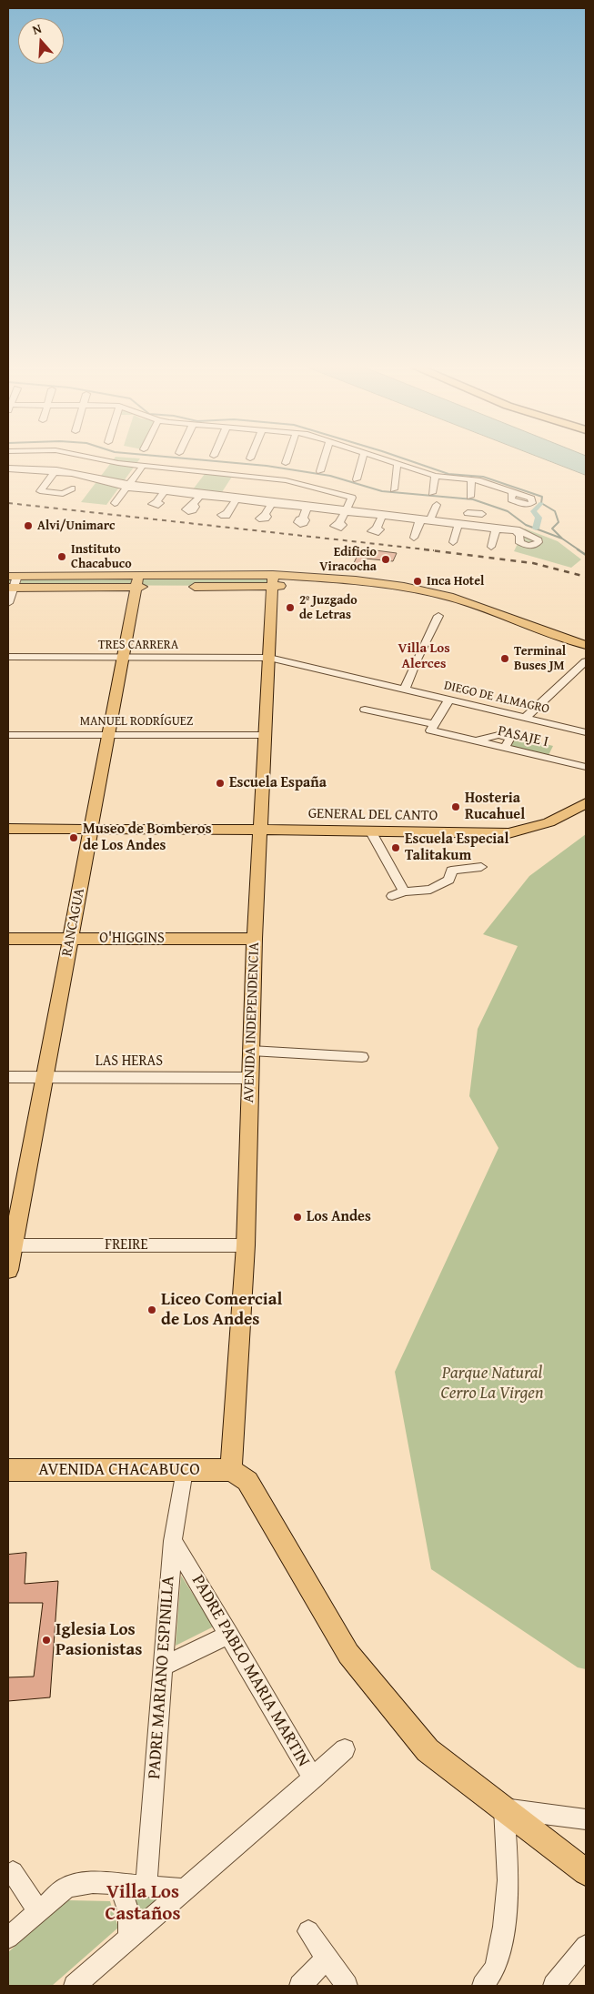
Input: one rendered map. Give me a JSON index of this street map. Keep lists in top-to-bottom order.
{
  "streets": {
    "main road": [
      "GENERAL DEL CANTO",
      "RANCAGUA",
      "O'HIGGINS",
      "AVENIDA INDEPENDENCIA",
      "AVENIDA CHACABUCO"
    ],
    "street": [
      "TRES CARRERA",
      "DIEGO DE ALMAGRO",
      "MANUEL RODRÍGUEZ",
      "PASAJE I",
      "LAS HERAS",
      "FREIRE",
      "PADRE PABLO MARIA MARTIN",
      "PADRE MARIANO ESPINILLA"
    ]
  },
  "crossings": [
    ["TRES CARRERA", "DIEGO DE ALMAGRO"],
    ["TRES CARRERA", "RANCAGUA"],
    ["TRES CARRERA", "AVENIDA INDEPENDENCIA"],
    ["DIEGO DE ALMAGRO", "AVENIDA INDEPENDENCIA"],
    ["MANUEL RODRÍGUEZ", "RANCAGUA"],
    ["MANUEL RODRÍGUEZ", "AVENIDA INDEPENDENCIA"],
    ["GENERAL DEL CANTO", "RANCAGUA"],
    ["GENERAL DEL CANTO", "AVENIDA INDEPENDENCIA"],
    ["RANCAGUA", "O'HIGGINS"],
    ["RANCAGUA", "LAS HERAS"],
    ["RANCAGUA", "FREIRE"],
    ["O'HIGGINS", "AVENIDA INDEPENDENCIA"],
    ["AVENIDA INDEPENDENCIA", "LAS HERAS"],
    ["AVENIDA INDEPENDENCIA", "FREIRE"],
    ["AVENIDA INDEPENDENCIA", "AVENIDA CHACABUCO"],
    ["AVENIDA CHACABUCO", "PADRE MARIANO ESPINILLA"],
    ["PADRE PABLO MARIA MARTIN", "PADRE MARIANO ESPINILLA"]
  ],
  "districts": ["Villa Los Alerces", "Villa Los Castaños"],
  "parks": ["Parque Natural Cerro La Virgen"],
  "places": [
    "Alvi/Unimarc",
    "Instituto Chacabuco",
    "Edificio Viracocha",
    "Inca Hotel",
    "2º Juzgado de Letras",
    "Terminal Buses JM",
    "Escuela España",
    "Hosteria Rucahuel",
    "Museo de Bomberos de Los Andes",
    "Escuela Especial Talitakum",
    "Los Andes",
    "Liceo Comercial de Los Andes",
    "Iglesia Los Pasionistas"
  ],
  "north": "top"
}
